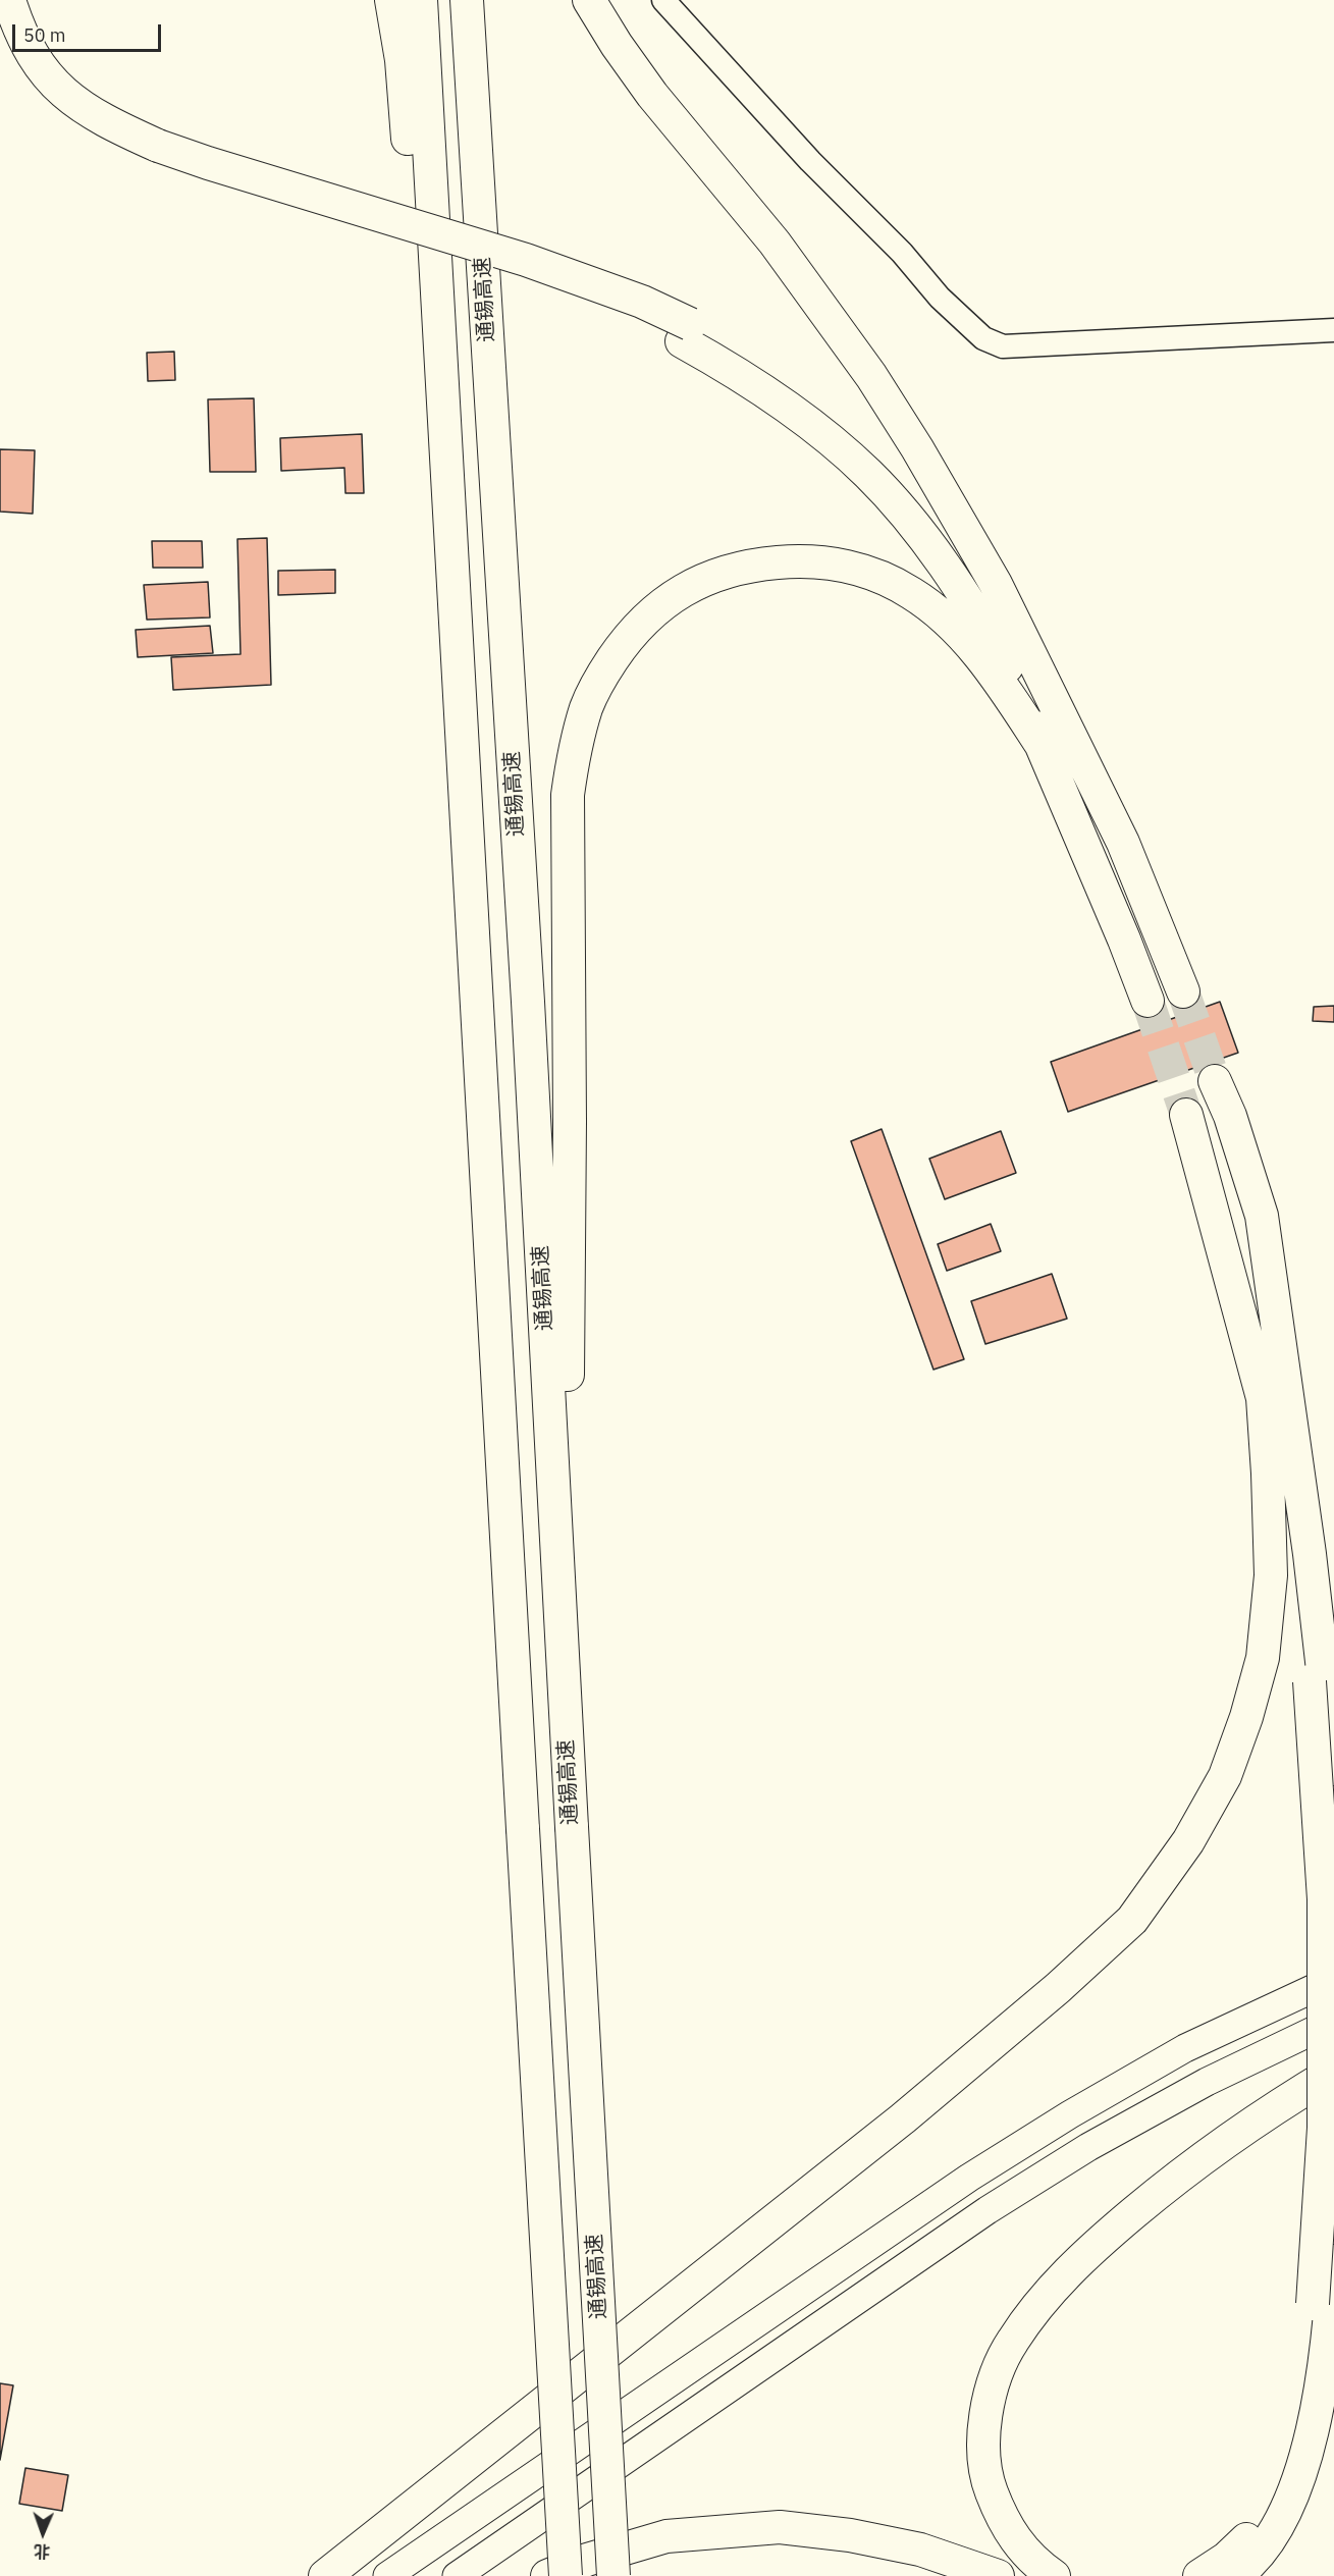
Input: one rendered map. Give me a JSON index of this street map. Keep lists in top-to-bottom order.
{
  "streets": {
    "highway": ["通锡高速"]
  },
  "scale_bar": "50 m",
  "north": "bottom"
}
